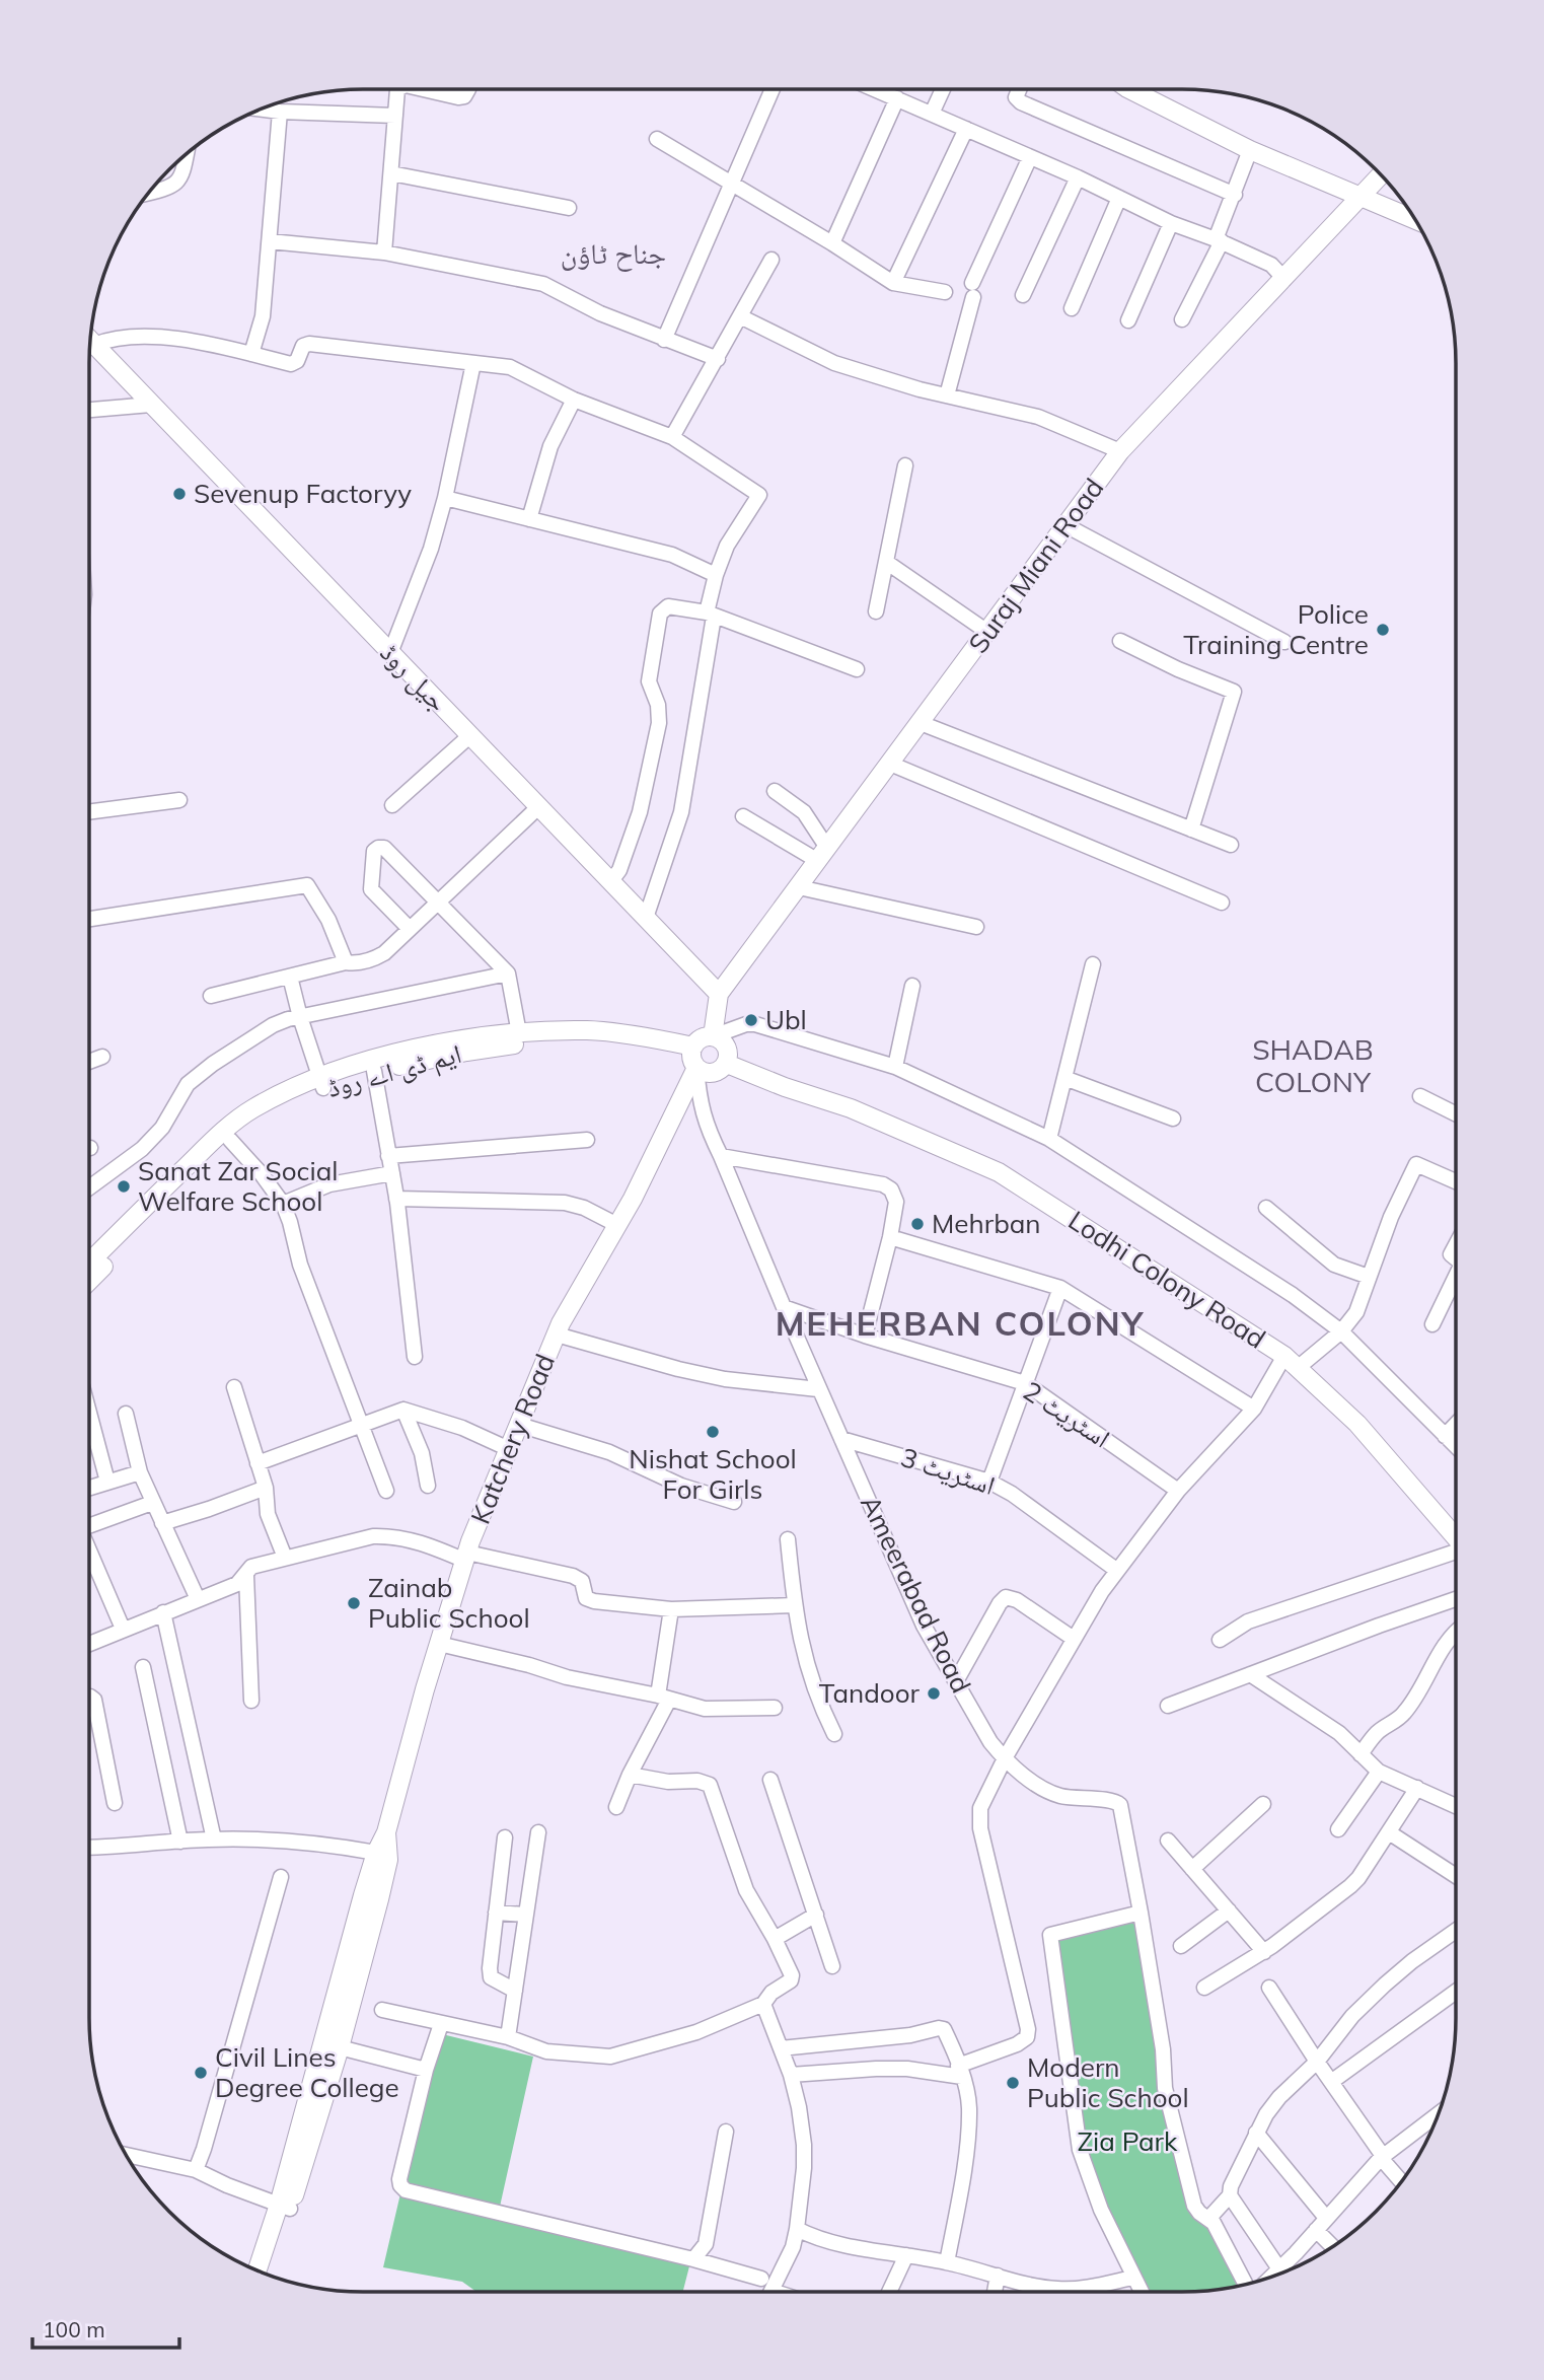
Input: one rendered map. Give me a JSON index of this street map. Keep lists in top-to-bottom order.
{
  "streets": {
    "main road": [
      "Suraj Miani Road",
      "جیل روڈ",
      "ایم ڈی اے روڈ",
      "Lodhi Colony Road",
      "Katchery Road"
    ],
    "street": ["اسٹریٹ 2", "اسٹریٹ 3", "Ameerabad Road"]
  },
  "crossings": [
    ["Suraj Miani Road", "جیل روڈ"],
    ["ایم ڈی اے روڈ", "Lodhi Colony Road"],
    ["ایم ڈی اے روڈ", "Katchery Road"],
    ["ایم ڈی اے روڈ", "Ameerabad Road"],
    ["Lodhi Colony Road", "Katchery Road"],
    ["Lodhi Colony Road", "Ameerabad Road"],
    ["اسٹریٹ 2", "Ameerabad Road"],
    ["Katchery Road", "Ameerabad Road"],
    ["اسٹریٹ 3", "Ameerabad Road"]
  ],
  "districts": ["جناح ٹاؤن", "SHADAB COLONY", "MEHERBAN COLONY"],
  "parks": ["Zia Park"],
  "places": [
    "Sevenup Factoryy",
    "Police Training Centre",
    "Ubl",
    "Sanat Zar Social Welfare School",
    "Mehrban",
    "Nishat School For Girls",
    "Zainab Public School",
    "Tandoor",
    "Civil Lines Degree College",
    "Modern Public School"
  ],
  "scale_bar": "100 m"
}
